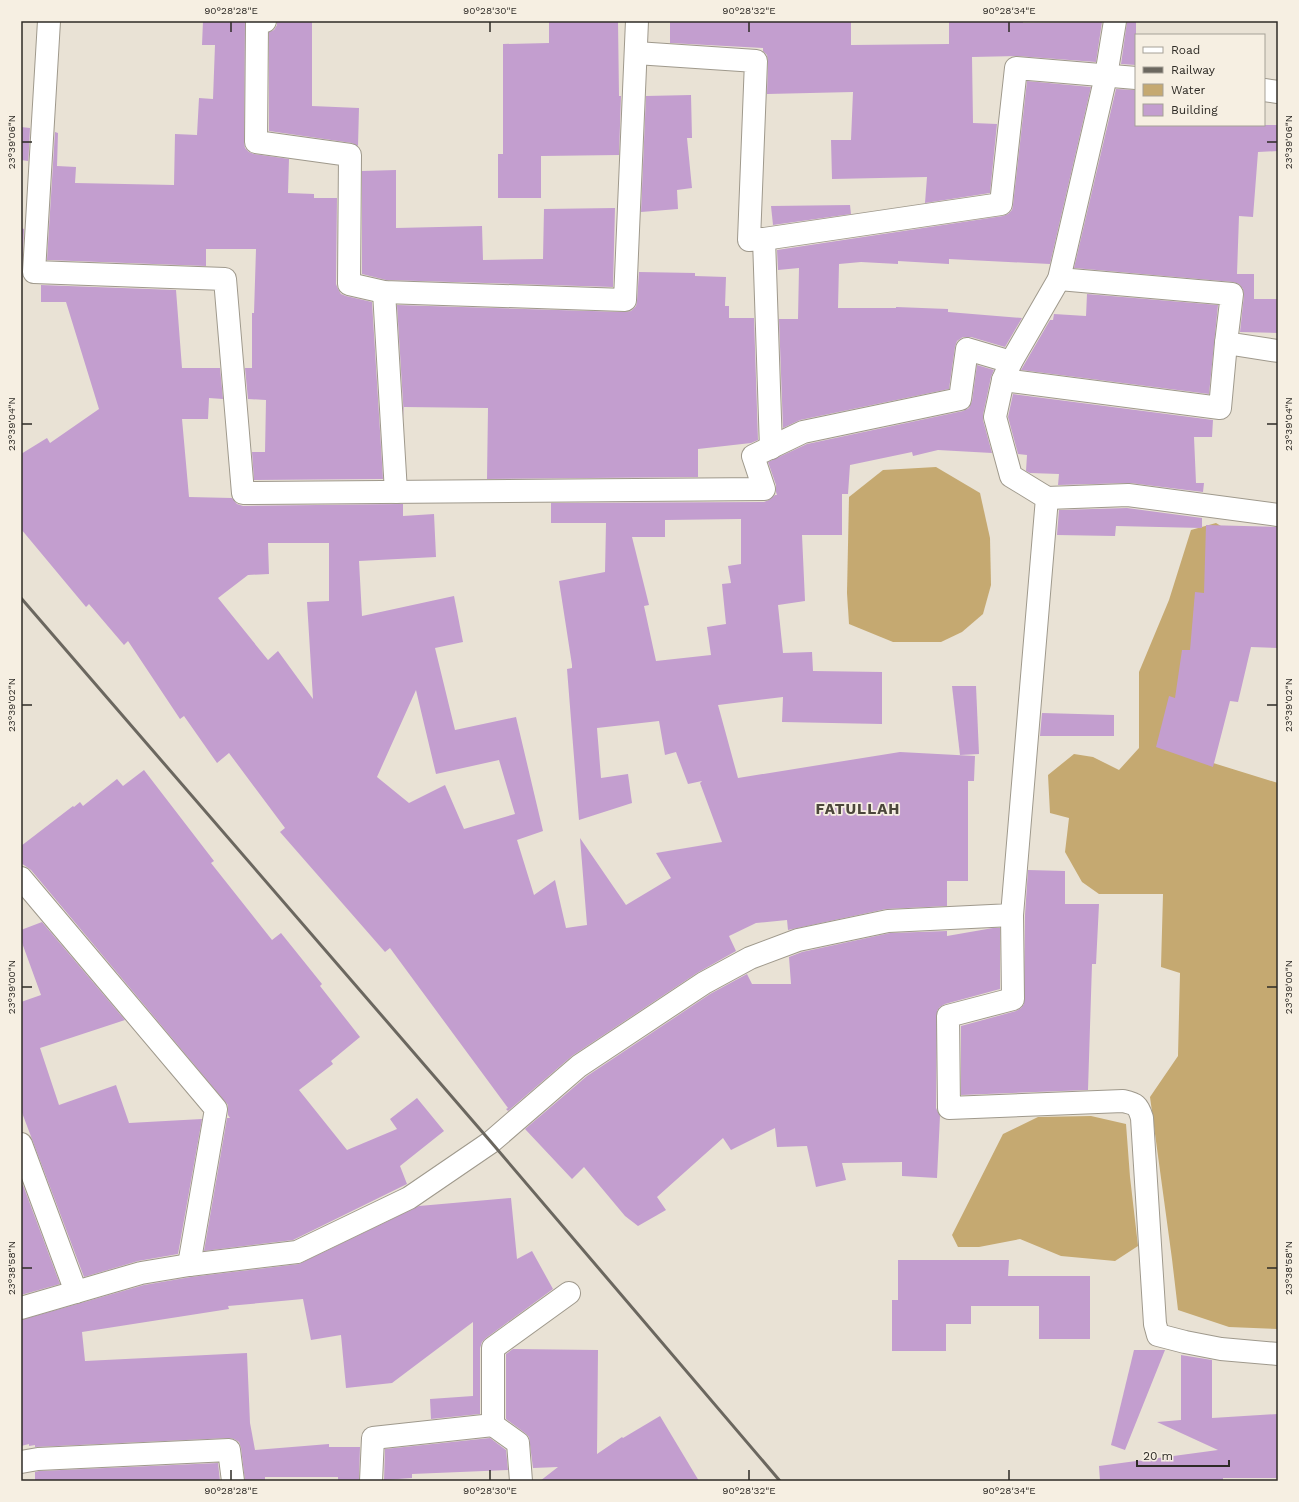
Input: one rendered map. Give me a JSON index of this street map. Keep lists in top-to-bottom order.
{
  "districts": ["FATULLAH"],
  "legend": [
    "Road",
    "Railway",
    "Water",
    "Building"
  ],
  "scale_bar": "20 m",
  "coordinates": [
    "90°28'28\"E",
    "90°28'30\"E",
    "90°28'32\"E",
    "90°28'34\"E",
    "23°39'06\"N",
    "23°39'04\"N",
    "23°39'02\"N",
    "23°39'00\"N",
    "23°38'58\"N"
  ]
}
